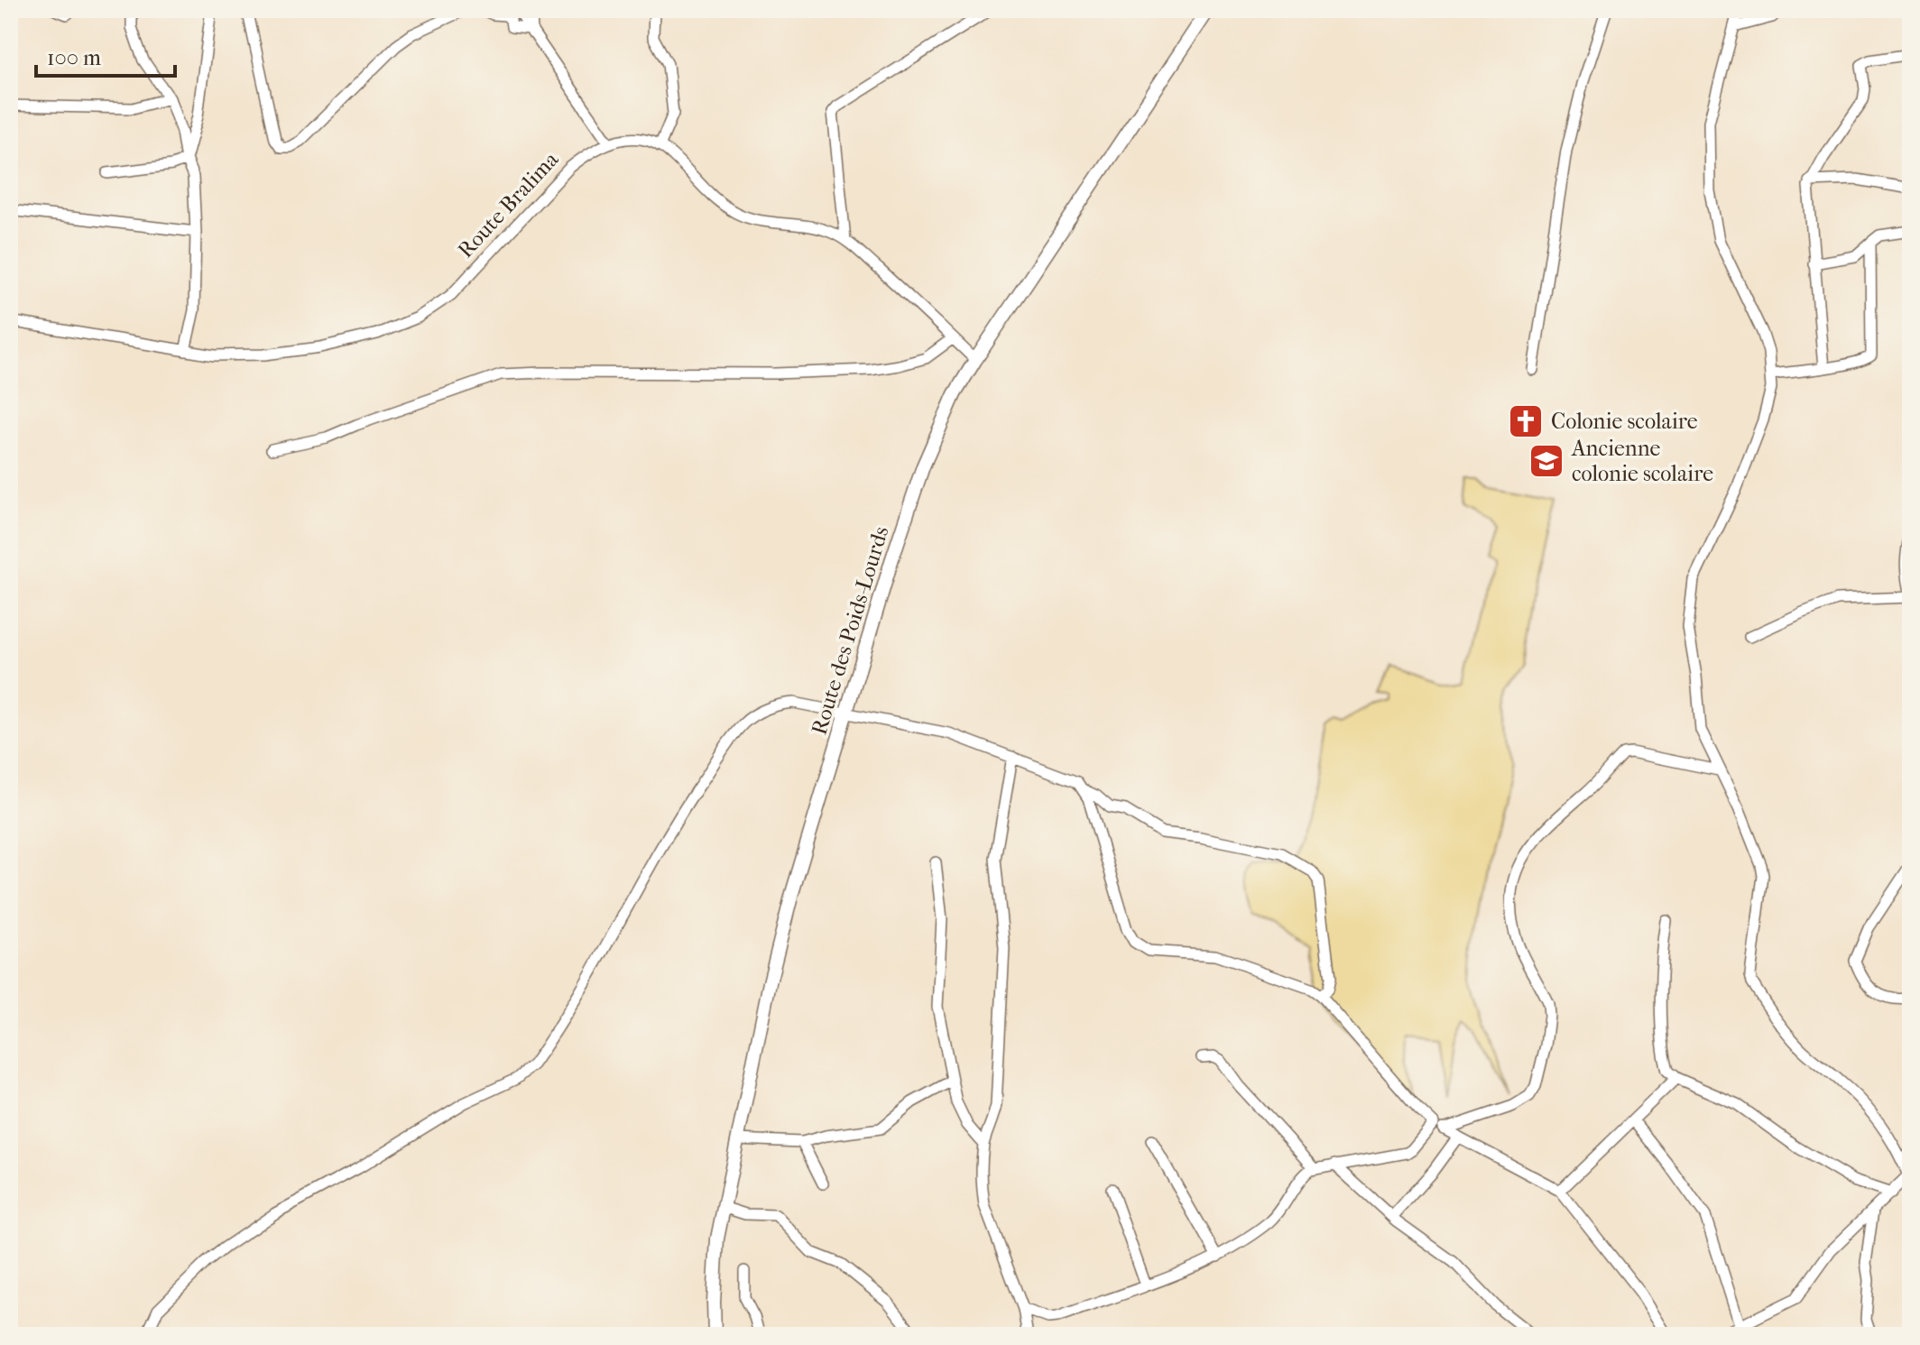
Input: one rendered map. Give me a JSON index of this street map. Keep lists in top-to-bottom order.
{
  "streets": {
    "street": ["Route Bralima", "Route des Poids-Lourds"]
  },
  "places": {
    "church": ["Colonie scolaire"],
    "school or university": ["Ancienne colonie scolaire"]
  },
  "scale_bar": "100 m"
}
